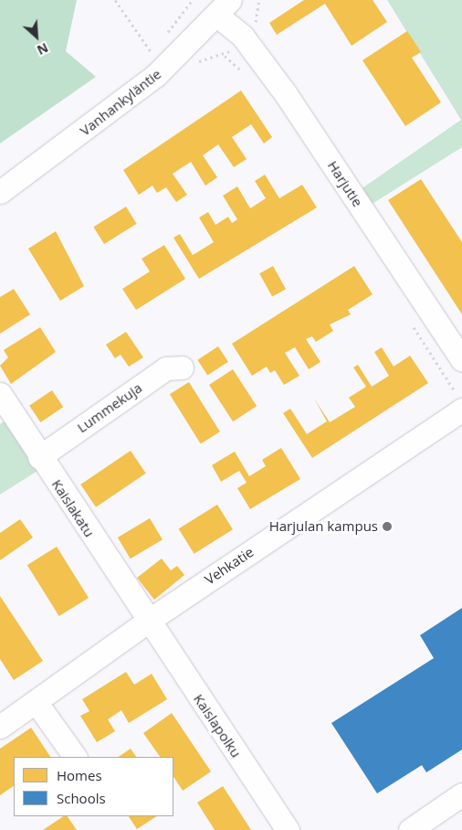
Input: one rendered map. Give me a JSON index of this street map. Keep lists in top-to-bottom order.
{
  "streets": {
    "street": [
      "Vanhankyläntie",
      "Harjutie",
      "Lummekuja",
      "Kaislakatu",
      "Vehkatie",
      "Kaislapolku"
    ]
  },
  "crossings": [
    ["Vanhankyläntie", "Harjutie"],
    ["Lummekuja", "Kaislakatu"],
    ["Kaislakatu", "Vehkatie"],
    ["Kaislakatu", "Kaislapolku"],
    ["Vehkatie", "Kaislapolku"]
  ],
  "places": ["Harjulan kampus"],
  "legend": ["Homes", "Schools"],
  "north": "bottom right"
}
